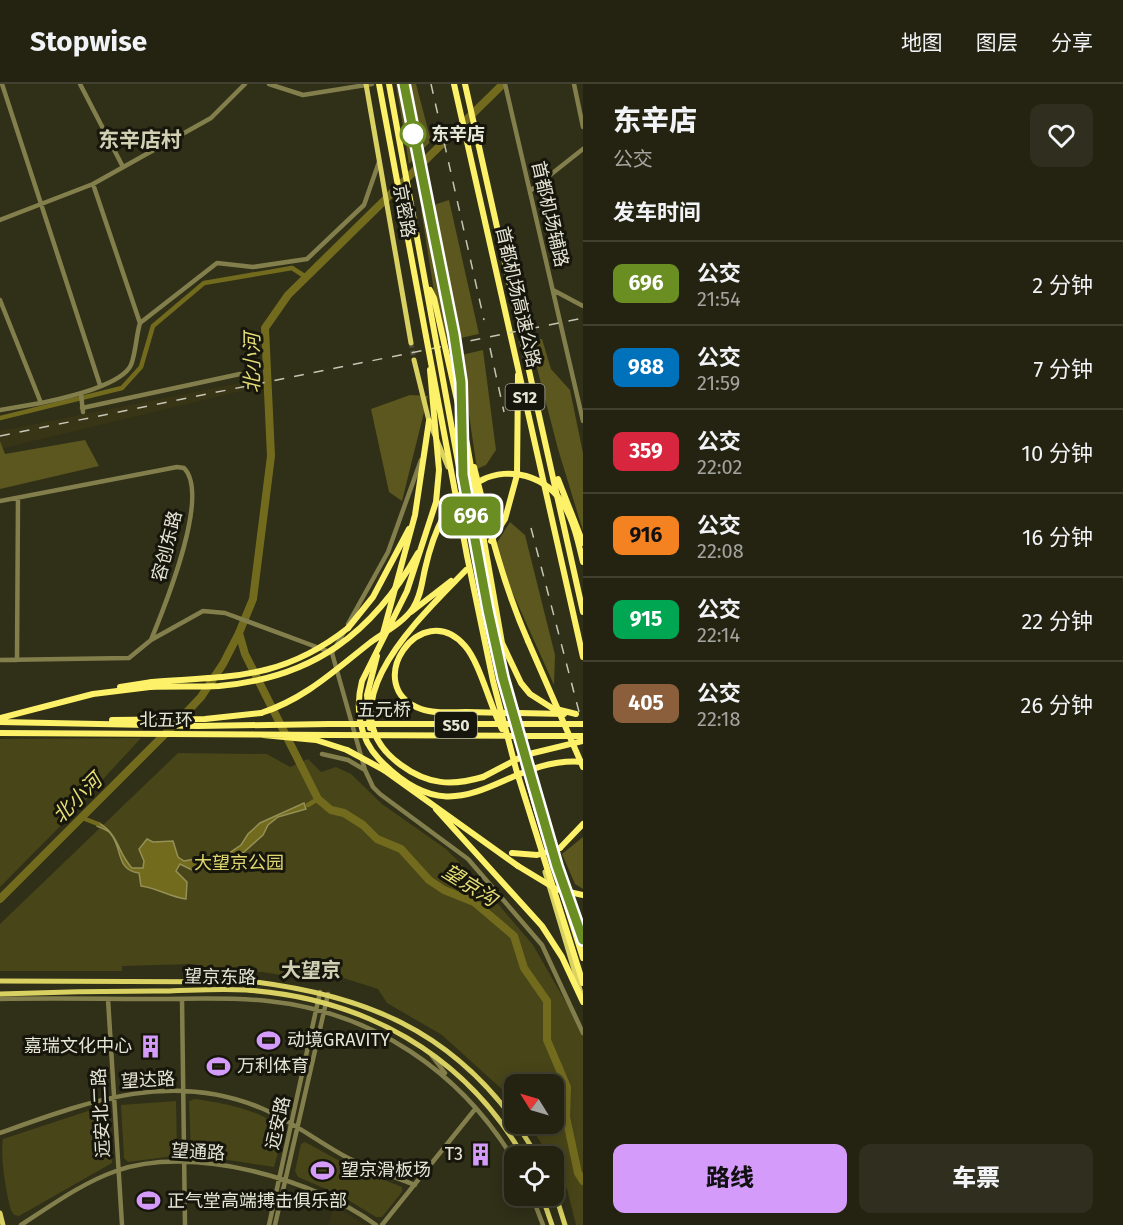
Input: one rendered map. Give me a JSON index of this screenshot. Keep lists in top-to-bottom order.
{
  "streets": {
    "highway": [
      "首都机场高速公路",
      "S12",
      "五元桥",
      "北五环",
      "S50"
    ],
    "main road": ["京密路", "望京东路"],
    "street": [
      "首都机场辅路",
      "容创东路",
      "望达路",
      "远安北二路",
      "远安路",
      "望通路"
    ]
  },
  "crossings": [
    ["五元桥", "北五环"],
    ["望京东路", "远安路"],
    ["望达路", "远安北二路"],
    ["望达路", "远安路"],
    ["远安北二路", "望通路"],
    ["远安路", "望通路"]
  ],
  "districts": ["东辛店村", "大望京"],
  "water": ["北小河", "望京沟"],
  "parks": ["大望京公园"],
  "places": {
    "other": ["东辛店"],
    "sports": [
      "动境GRAVITY",
      "万利体育",
      "望京滑板场",
      "正气堂高端搏击俱乐部"
    ],
    "building": ["嘉瑞文化中心", "T3"]
  },
  "lines": ["bus line 696"],
  "north": "top left",
  "page": {
    "header": "Stopwise",
    "nav": ["地图", "图层", "分享"],
    "on_map": "696",
    "heading": [
      ["东辛店", "公交"],
      "发车时间"
    ],
    "list": [
      {
        "mark": "696",
        "name": "公交",
        "note": "21:54",
        "value": "2 分钟"
      },
      {
        "mark": "988",
        "name": "公交",
        "note": "21:59",
        "value": "7 分钟"
      },
      {
        "mark": "359",
        "name": "公交",
        "note": "22:02",
        "value": "10 分钟"
      },
      {
        "mark": "916",
        "name": "公交",
        "note": "22:08",
        "value": "16 分钟"
      },
      {
        "mark": "915",
        "name": "公交",
        "note": "22:14",
        "value": "22 分钟"
      },
      {
        "mark": "405",
        "name": "公交",
        "note": "22:18",
        "value": "26 分钟"
      }
    ],
    "buttons": ["路线", "车票"]
  }
}
